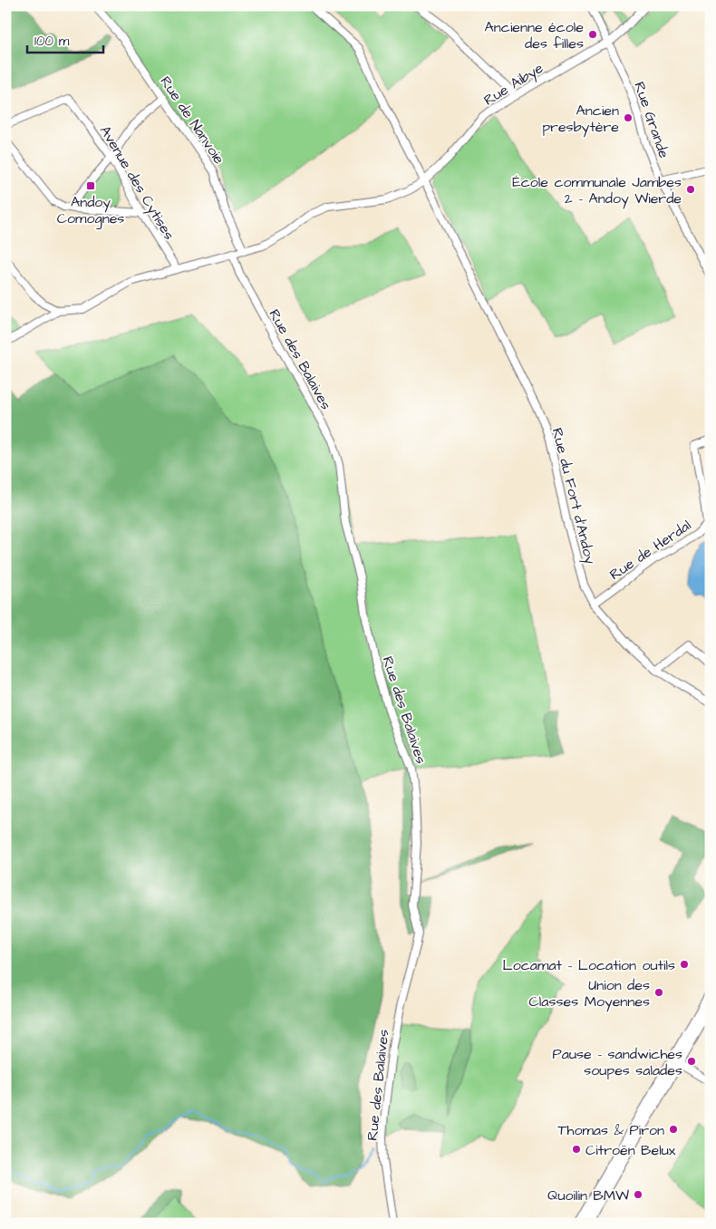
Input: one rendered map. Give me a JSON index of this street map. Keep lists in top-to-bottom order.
{
  "streets": {
    "street": [
      "Rue Aibye",
      "Rue de Nanvoie",
      "Rue Grande",
      "Avenue des Cytises",
      "Rue des Balaives",
      "Rue du Fort d'Andoy",
      "Rue de Herdal"
    ]
  },
  "crossings": [
    ["Rue Aibye", "Rue de Nanvoie"],
    ["Rue Aibye", "Rue Grande"],
    ["Rue Aibye", "Avenue des Cytises"],
    ["Rue Aibye", "Rue des Balaives"],
    ["Rue Aibye", "Rue du Fort d'Andoy"],
    ["Rue du Fort d'Andoy", "Rue de Herdal"]
  ],
  "places": {
    "other": [
      "Ancienne école des filles",
      "Ancien presbytère",
      "École communale Jambes 2 - Andoy Wierde",
      "Locamat - Location outils",
      "Union des Classes Moyennes",
      "Pause - sandwiches soupes salades",
      "Thomas & Piron",
      "Citroën Belux",
      "Quoilin BMW"
    ],
    "transit": ["Andoy Comognes"]
  },
  "scale_bar": "100 m"
}
